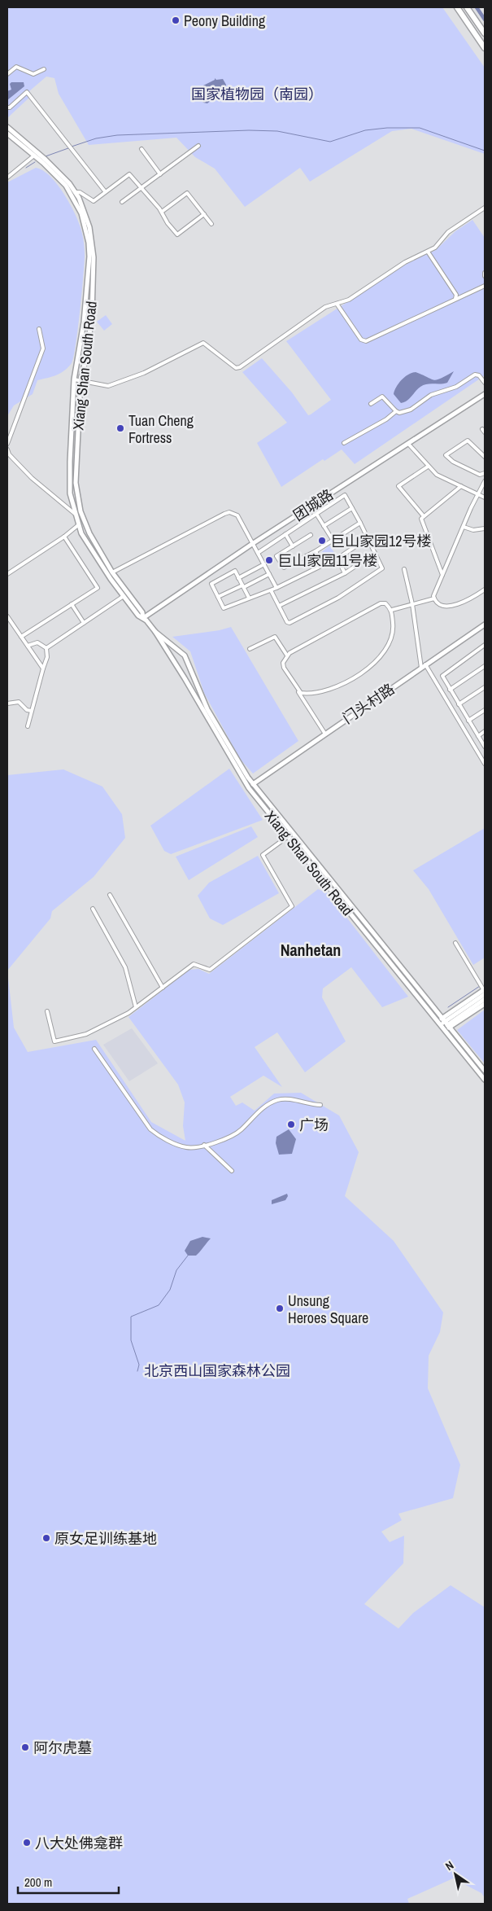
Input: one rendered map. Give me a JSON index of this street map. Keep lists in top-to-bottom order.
{
  "streets": {
    "street": ["Xiang Shan South Road", "团城路", "门头村路"]
  },
  "crossings": [
    ["Xiang Shan South Road", "团城路"],
    ["Xiang Shan South Road", "门头村路"]
  ],
  "districts": ["Nanhetan"],
  "parks": ["国家植物园（南园）", "北京西山国家森林公园"],
  "places": [
    "Peony Building",
    "Tuan Cheng Fortress",
    "巨山家园12号楼",
    "巨山家园11号楼",
    "广场",
    "Unsung Heroes Square",
    "原女足训练基地",
    "阿尔虎墓",
    "八大处佛龛群"
  ],
  "scale_bar": "200 m",
  "north": "top left"
}
